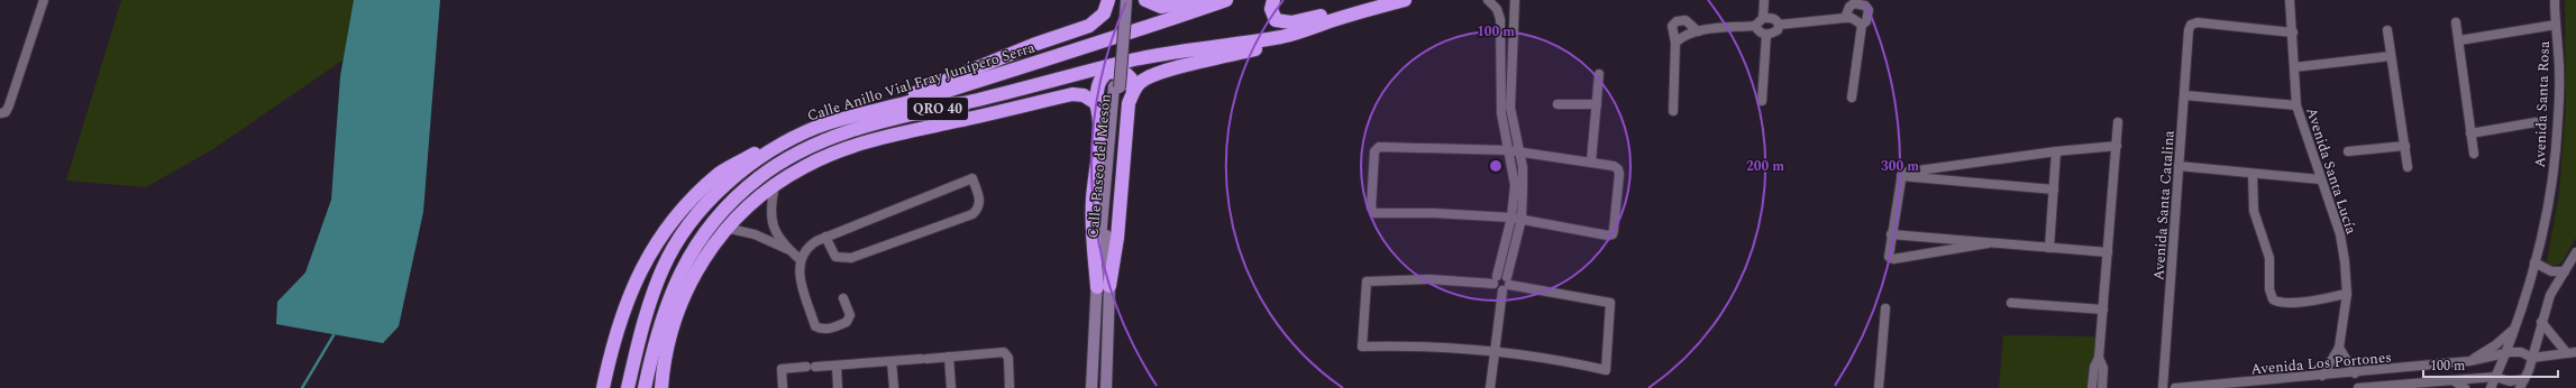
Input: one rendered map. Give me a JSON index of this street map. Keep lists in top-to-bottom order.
{
  "streets": {
    "highway": ["Calle Anillo Vial Fray Junípero Serra", "QRO 40"],
    "main road": ["Calle Paseo del Mesón"],
    "street": [
      "Avenida Santa Rosa",
      "Avenida Santa Lucía",
      "Avenida Santa Catalina",
      "Avenida Los Portones"
    ]
  },
  "crossings": [
    ["Avenida Santa Rosa", "Avenida Los Portones"],
    ["Avenida Santa Lucía", "Avenida Santa Catalina"],
    ["Avenida Santa Lucía", "Avenida Los Portones"]
  ],
  "scale_bar": "100 m",
  "rings": ["100 m", "200 m", "300 m"]
}
